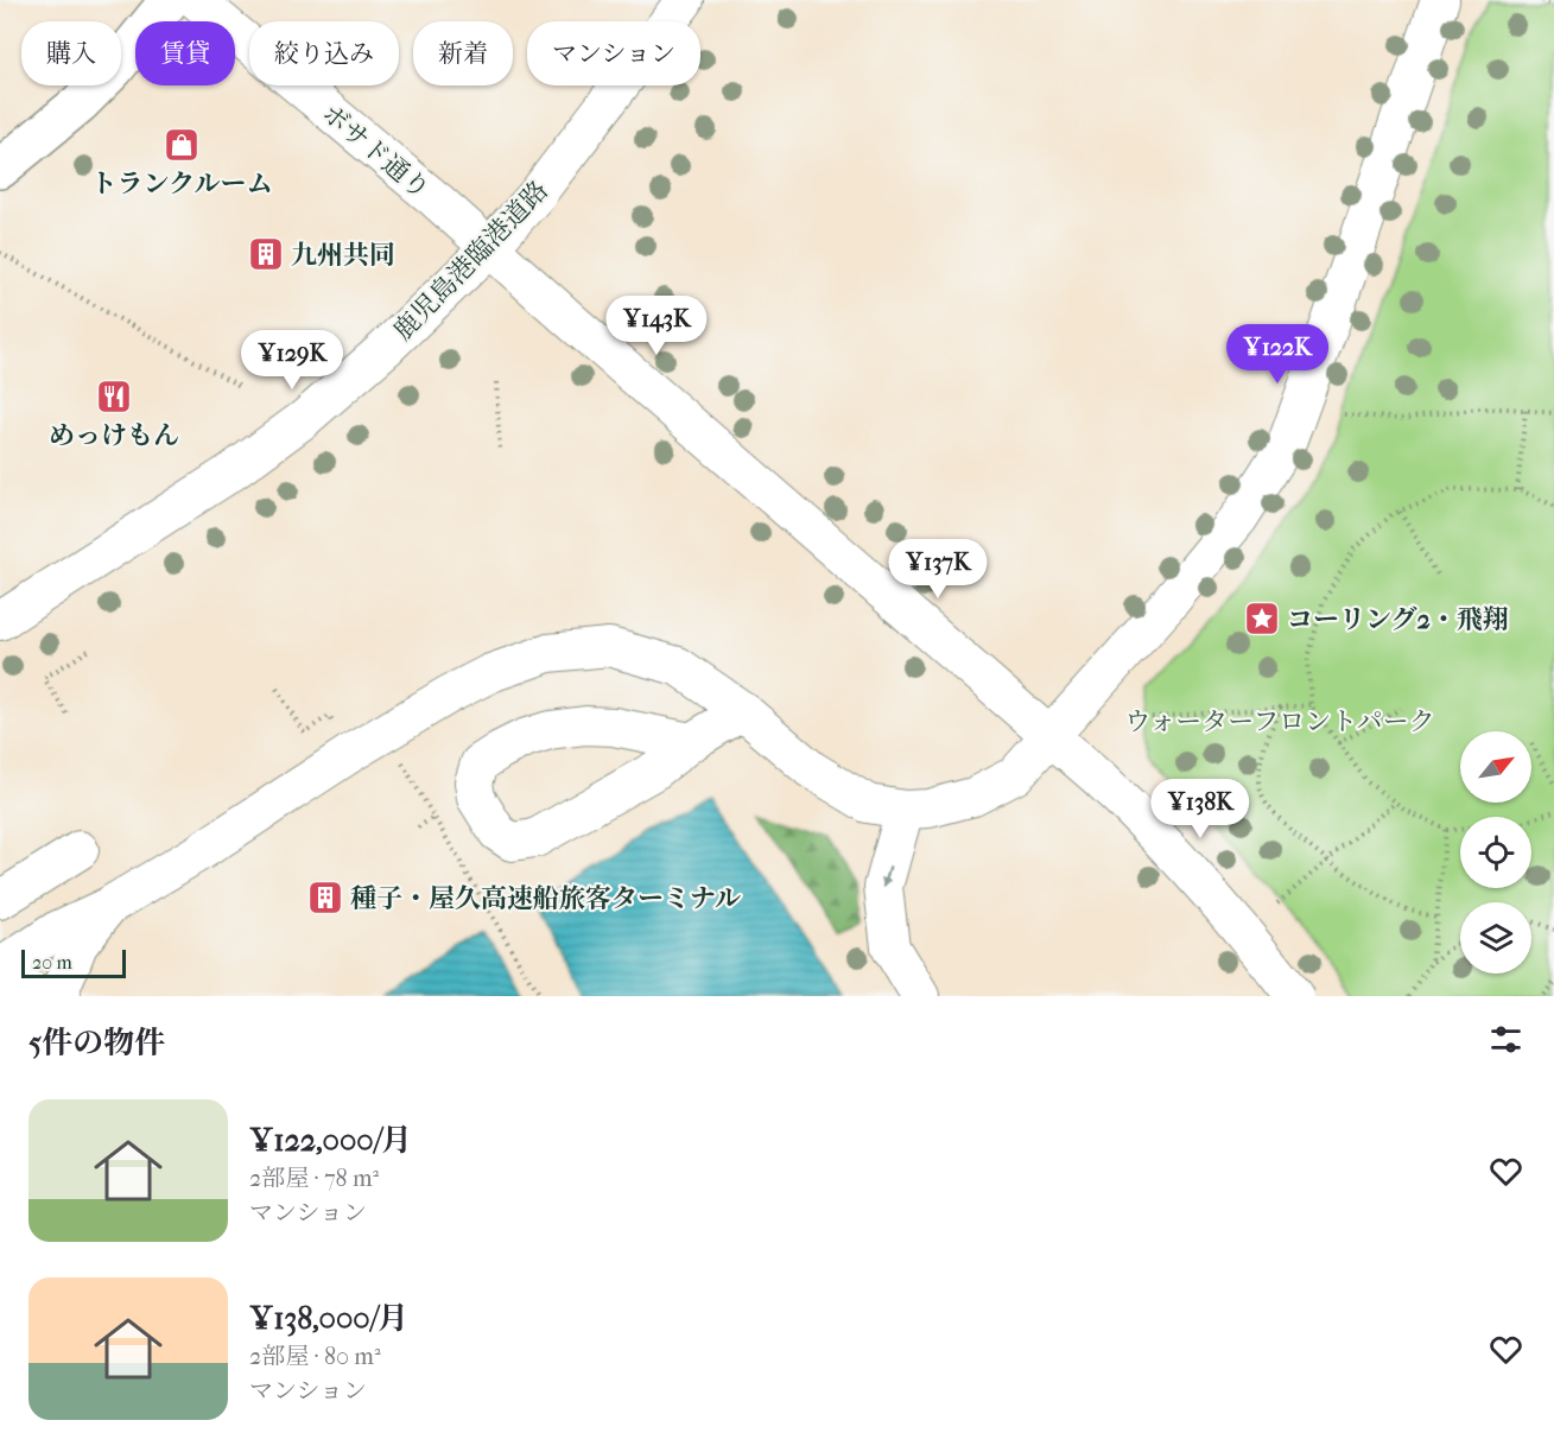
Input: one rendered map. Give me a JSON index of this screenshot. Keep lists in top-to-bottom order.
{
  "streets": {
    "street": ["ボサド通り", "鹿児島港臨港道路"]
  },
  "crossings": [
    ["ボサド通り", "鹿児島港臨港道路"]
  ],
  "parks": ["ウォーターフロントパーク"],
  "places": {
    "shop": ["トランクルーム"],
    "building": ["九州共同", "種子・屋久高速船旅客ターミナル"],
    "restaurant": ["めっけもん"],
    "place": ["コーリング2・飛翔"]
  },
  "scale_bar": "20 m",
  "north": "top right",
  "page": {
    "chip": [
      "購入",
      "賃貸",
      "絞り込み",
      "新着",
      "マンション"
    ],
    "price": [
      "¥143K",
      "¥122K",
      "¥129K",
      "¥137K",
      "¥138K"
    ],
    "scale": "20 m",
    "heading": "5件の物件",
    "list": [
      {
        "name": "¥122,000/月",
        "note": "2部屋 · 78 m² · マンション"
      },
      {
        "name": "¥138,000/月",
        "note": "2部屋 · 80 m² · マンション"
      }
    ]
  }
}
